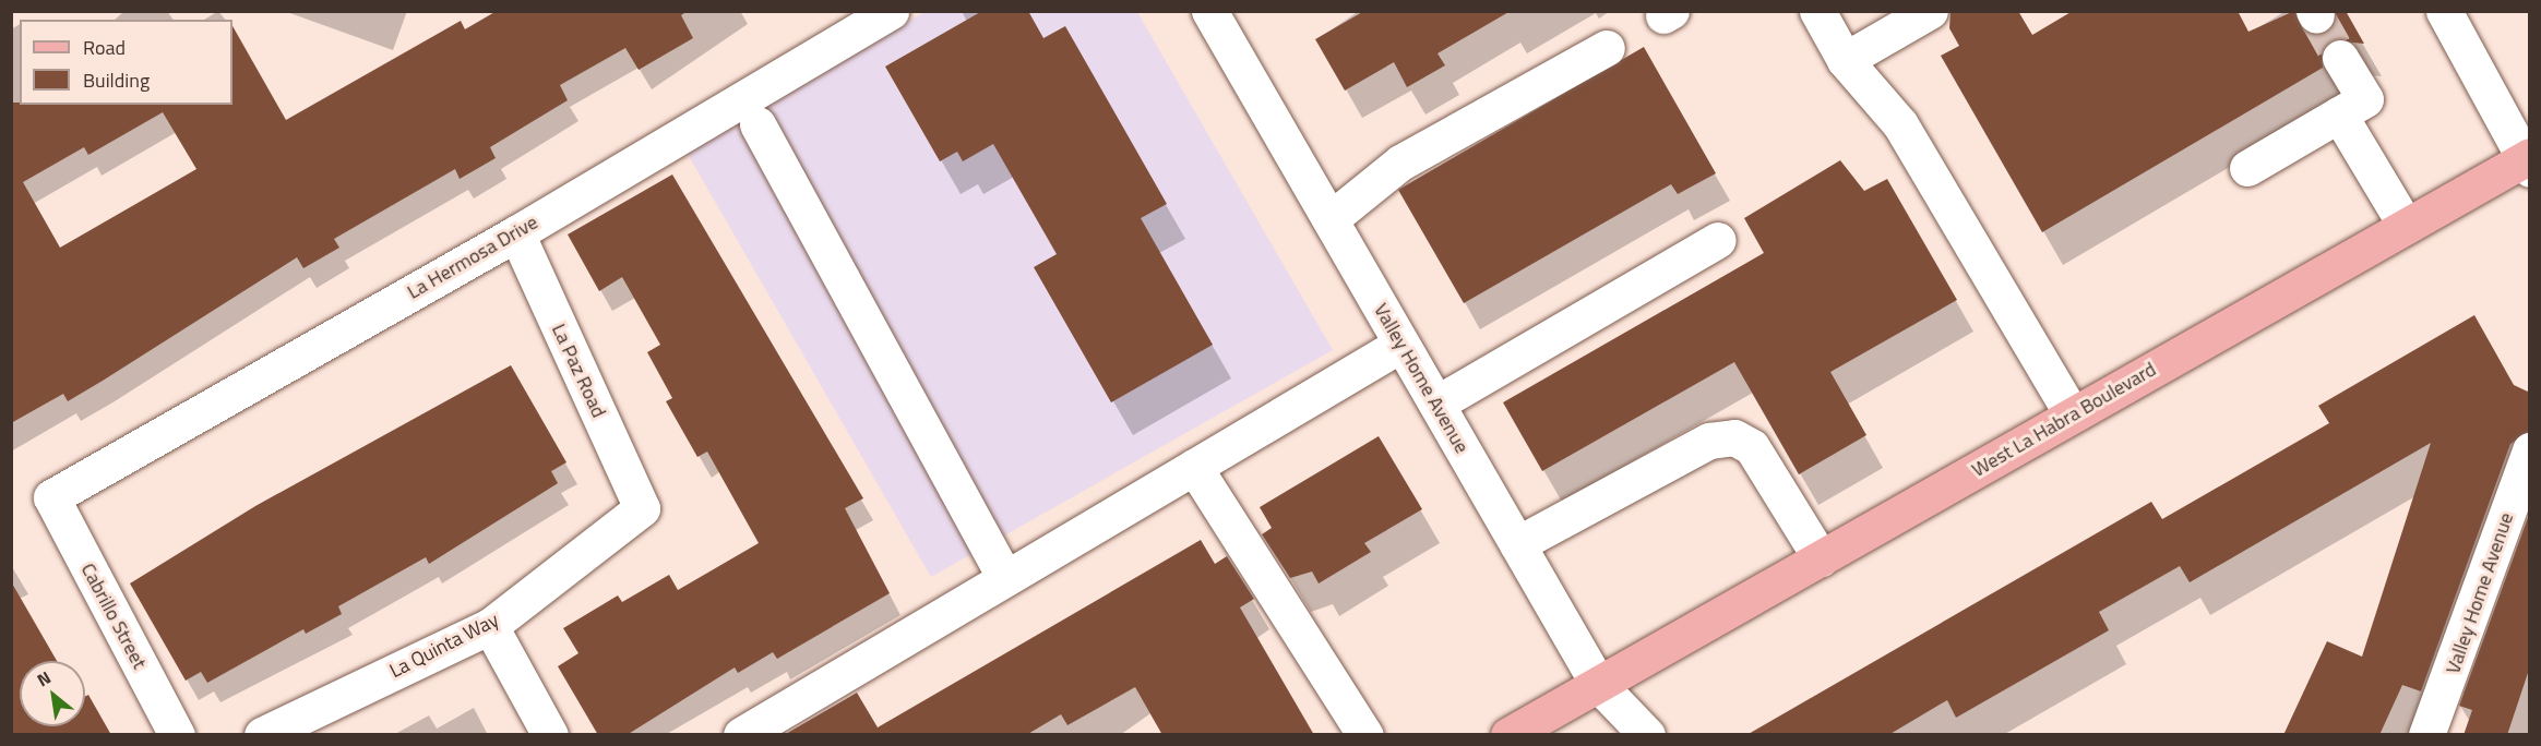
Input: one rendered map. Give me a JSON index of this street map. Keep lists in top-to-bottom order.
{
  "streets": {
    "main road": ["West La Habra Boulevard"],
    "street": [
      "La Hermosa Drive",
      "La Paz Road",
      "Valley Home Avenue",
      "Cabrillo Street",
      "La Quinta Way"
    ]
  },
  "crossings": [
    ["La Hermosa Drive", "La Paz Road"],
    ["La Hermosa Drive", "Cabrillo Street"],
    ["La Paz Road", "La Quinta Way"],
    ["Valley Home Avenue", "West La Habra Boulevard"]
  ],
  "legend": ["Road", "Building"],
  "north": "top left"
}
